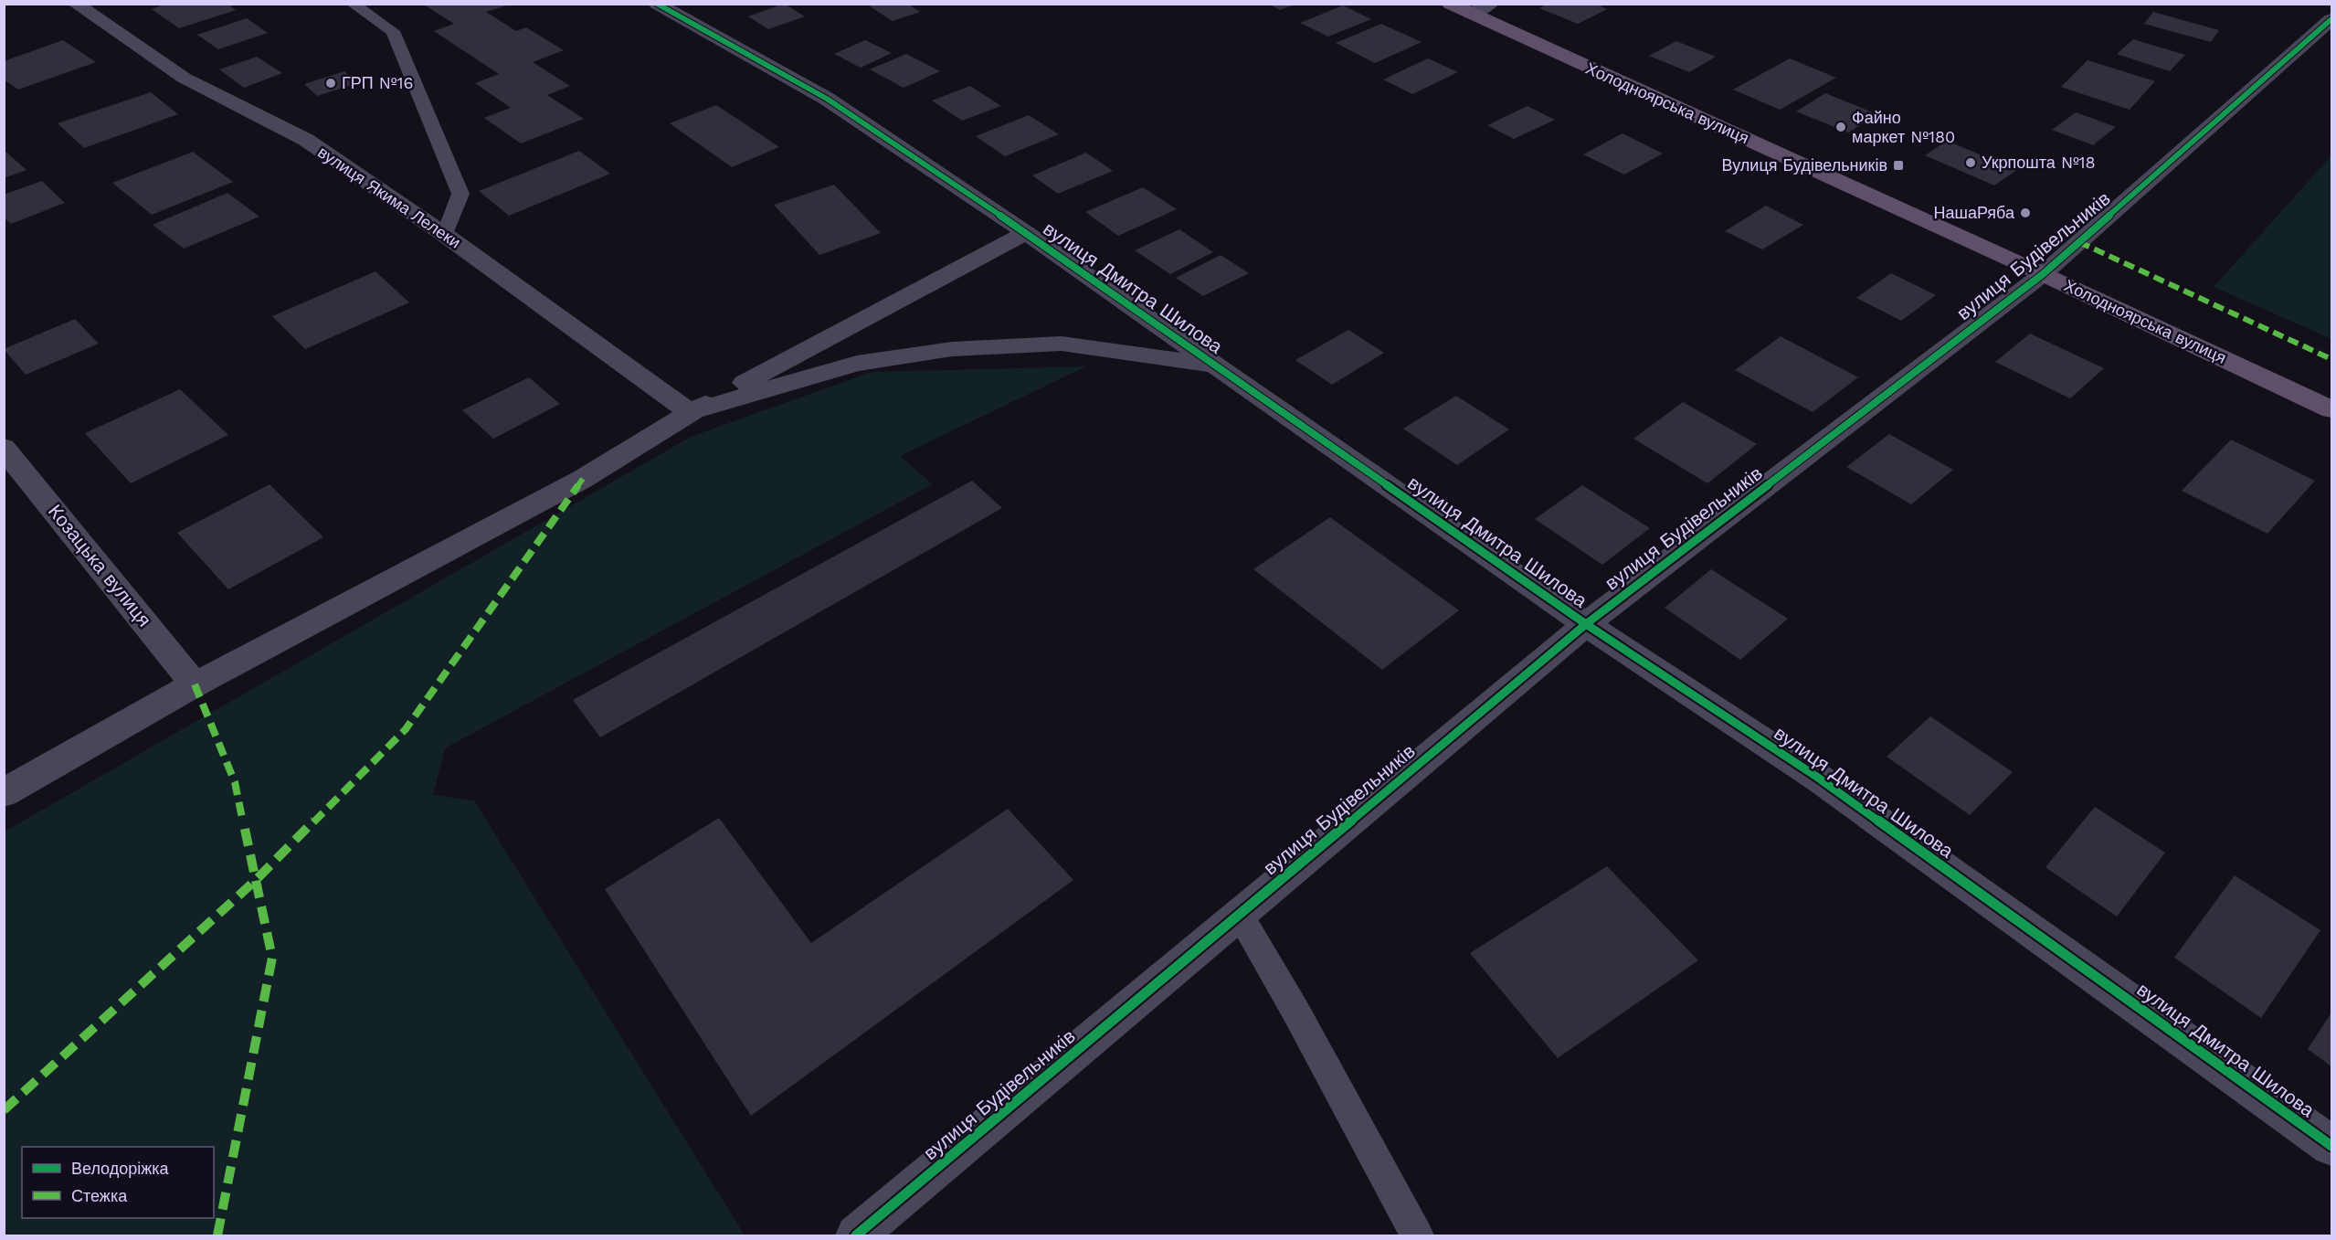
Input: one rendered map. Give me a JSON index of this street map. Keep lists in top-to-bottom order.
{
  "streets": {
    "main road": ["Холодноярська вулиця"],
    "street": [
      "вулиця Якима Лелеки",
      "вулиця Будівельників",
      "вулиця Дмитра Шилова",
      "Козацька вулиця"
    ]
  },
  "crossings": [
    ["Холодноярська вулиця", "вулиця Будівельників"],
    ["вулиця Будівельників", "вулиця Дмитра Шилова"]
  ],
  "places": {
    "other": [
      "ГРП №16",
      "Файно маркет №180",
      "Укрпошта №18",
      "НашаРяба"
    ],
    "transit": ["Вулиця Будівельників"]
  },
  "legend": ["Велодоріжка", "Стежка"]
}
